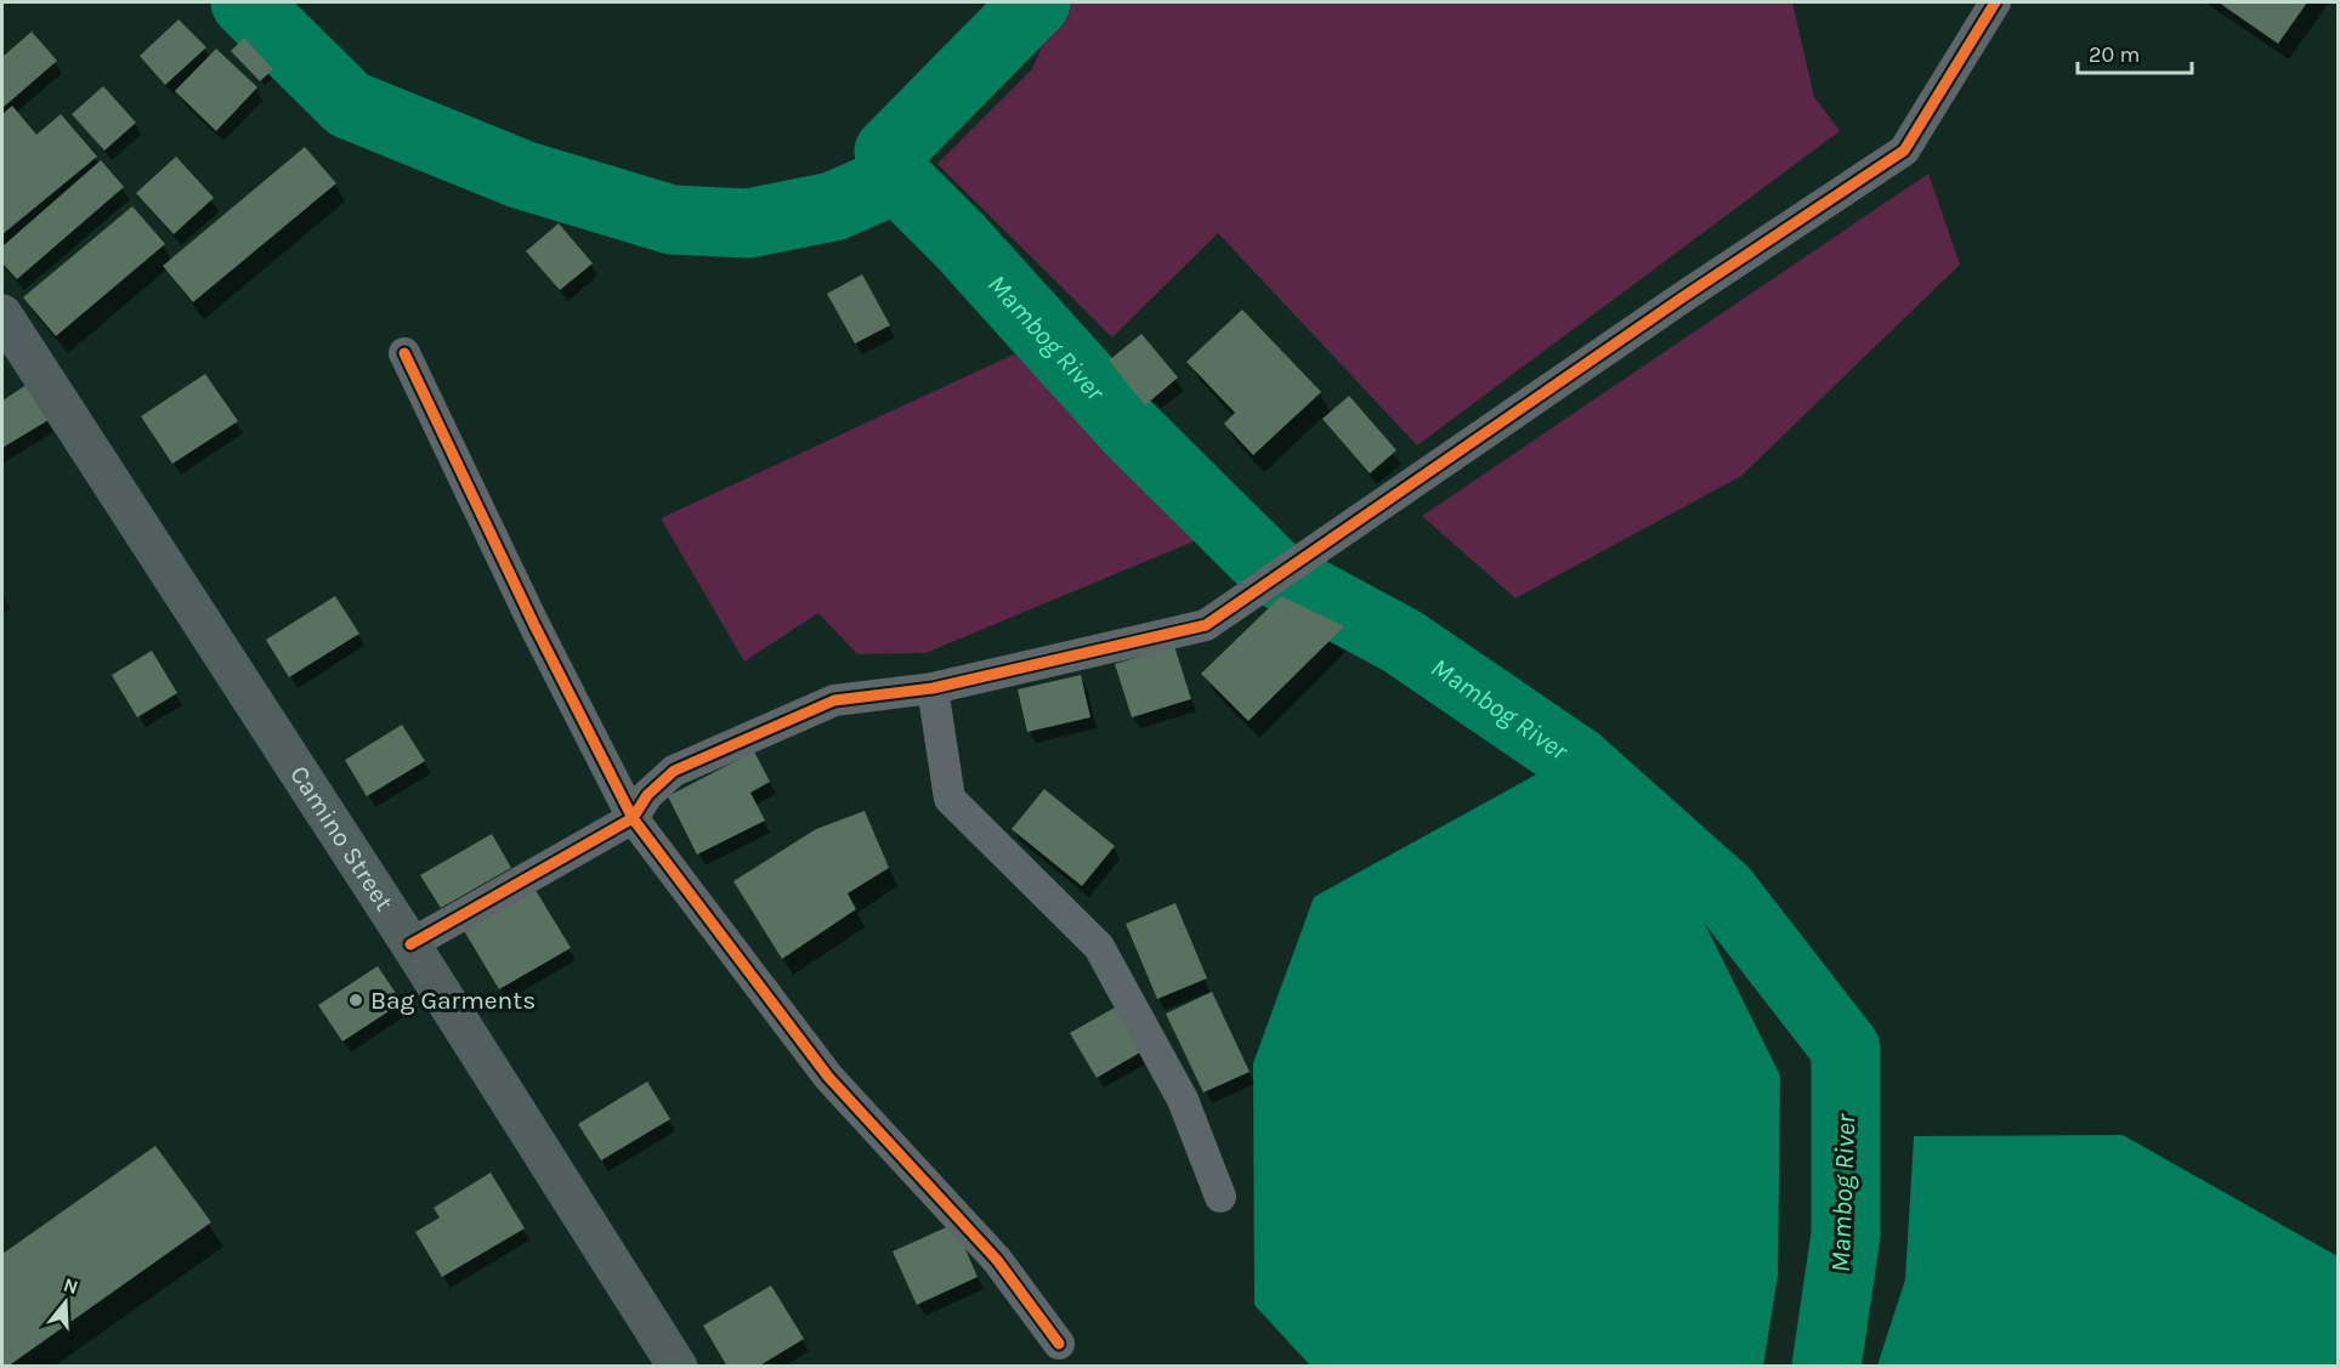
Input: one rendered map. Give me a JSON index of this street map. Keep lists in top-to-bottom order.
{
  "streets": {
    "main road": ["Camino Street"]
  },
  "water": ["Mambog River"],
  "places": ["Bag Garments"],
  "scale_bar": "20 m",
  "north": "top"
}
